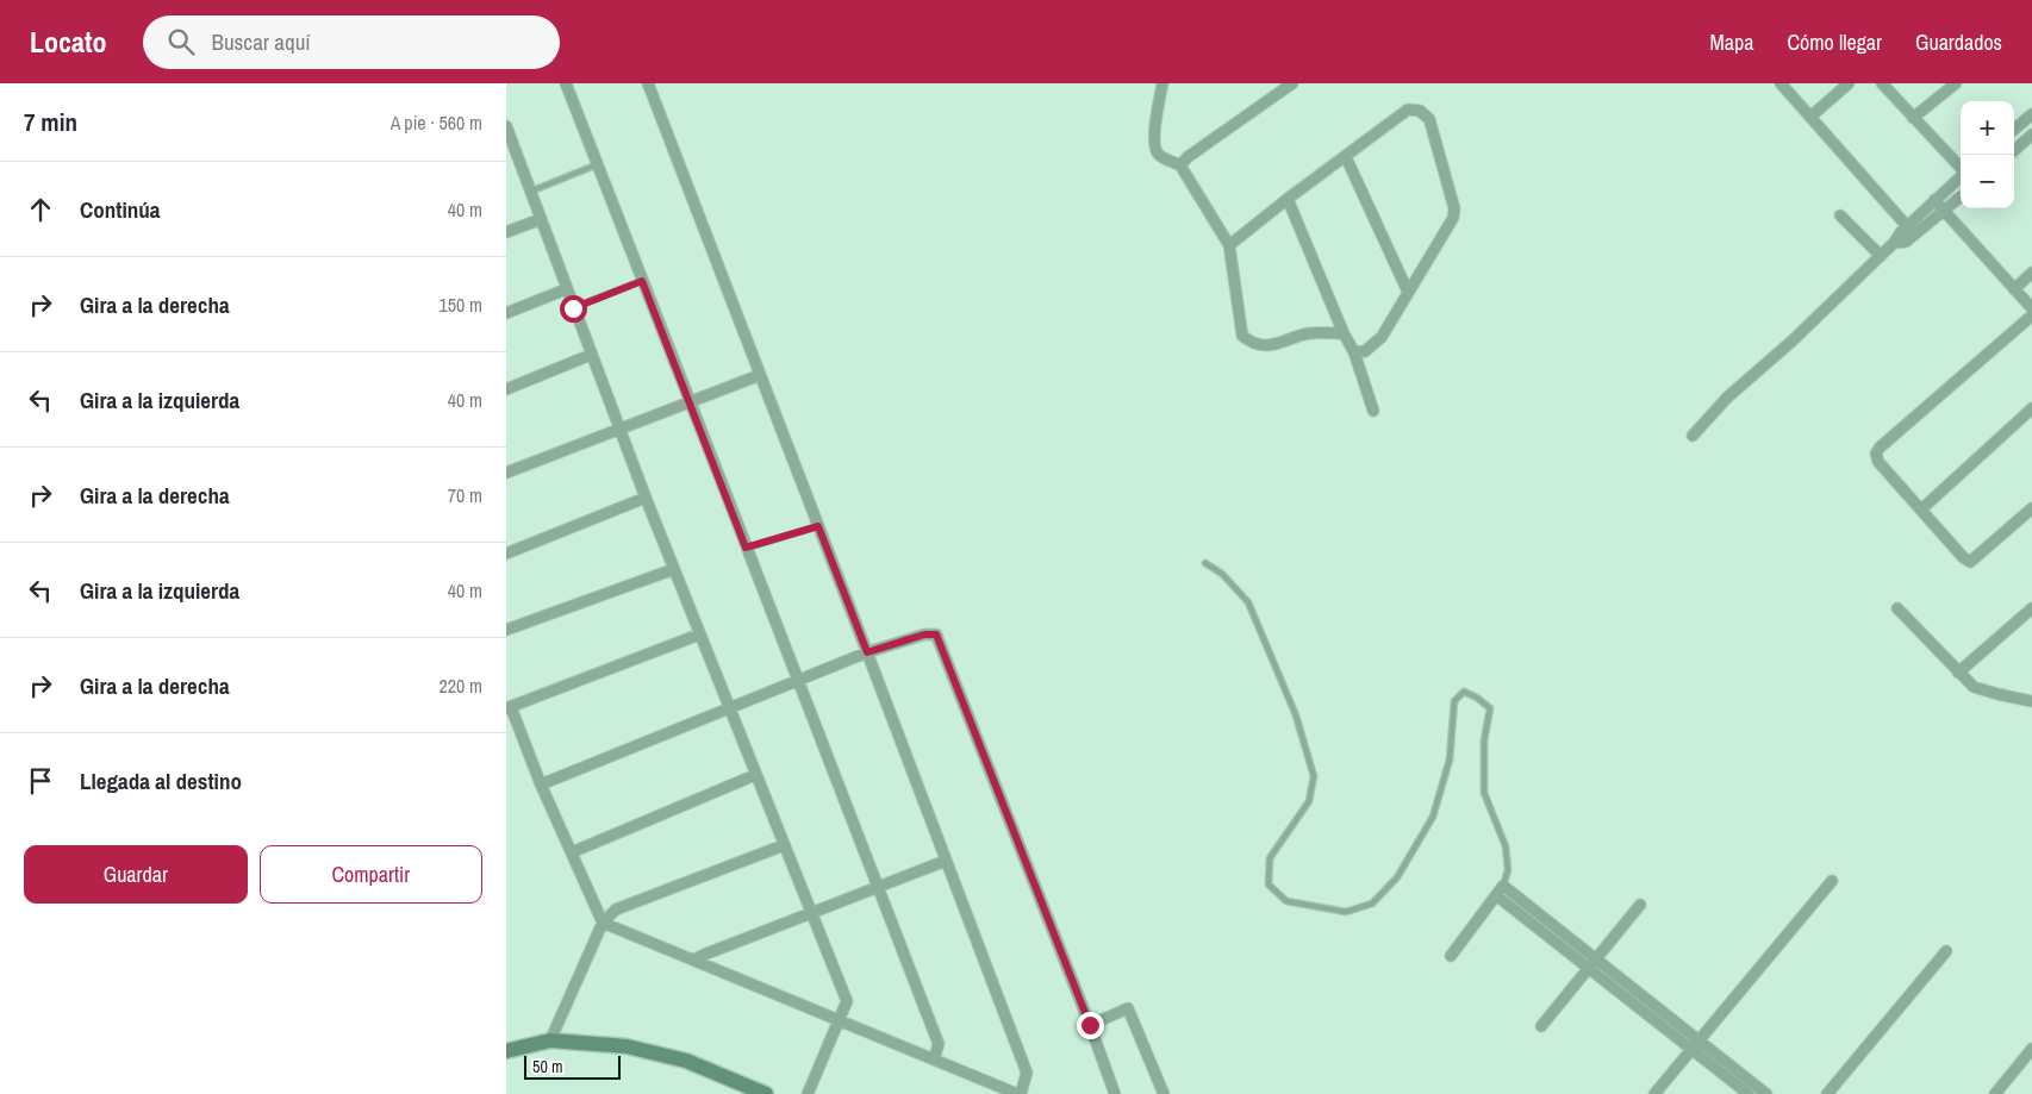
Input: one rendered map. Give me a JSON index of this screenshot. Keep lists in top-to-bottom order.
{
  "scale_bar": "50 m",
  "page": {
    "header": "Locato",
    "search": "Buscar aquí",
    "nav": ["Mapa", "Cómo llegar", "Guardados"],
    "heading": ["7 min", "A pie · 560 m"],
    "map_buttons": ["+", "−"],
    "list": [
      ["Continúa", "40 m"],
      ["Gira a la derecha", "150 m"],
      ["Gira a la izquierda", "40 m"],
      ["Gira a la derecha", "70 m"],
      ["Gira a la izquierda", "40 m"],
      ["Gira a la derecha", "220 m"],
      "Llegada al destino"
    ],
    "buttons": ["Guardar", "Compartir"],
    "scale": "50 m"
  }
}
